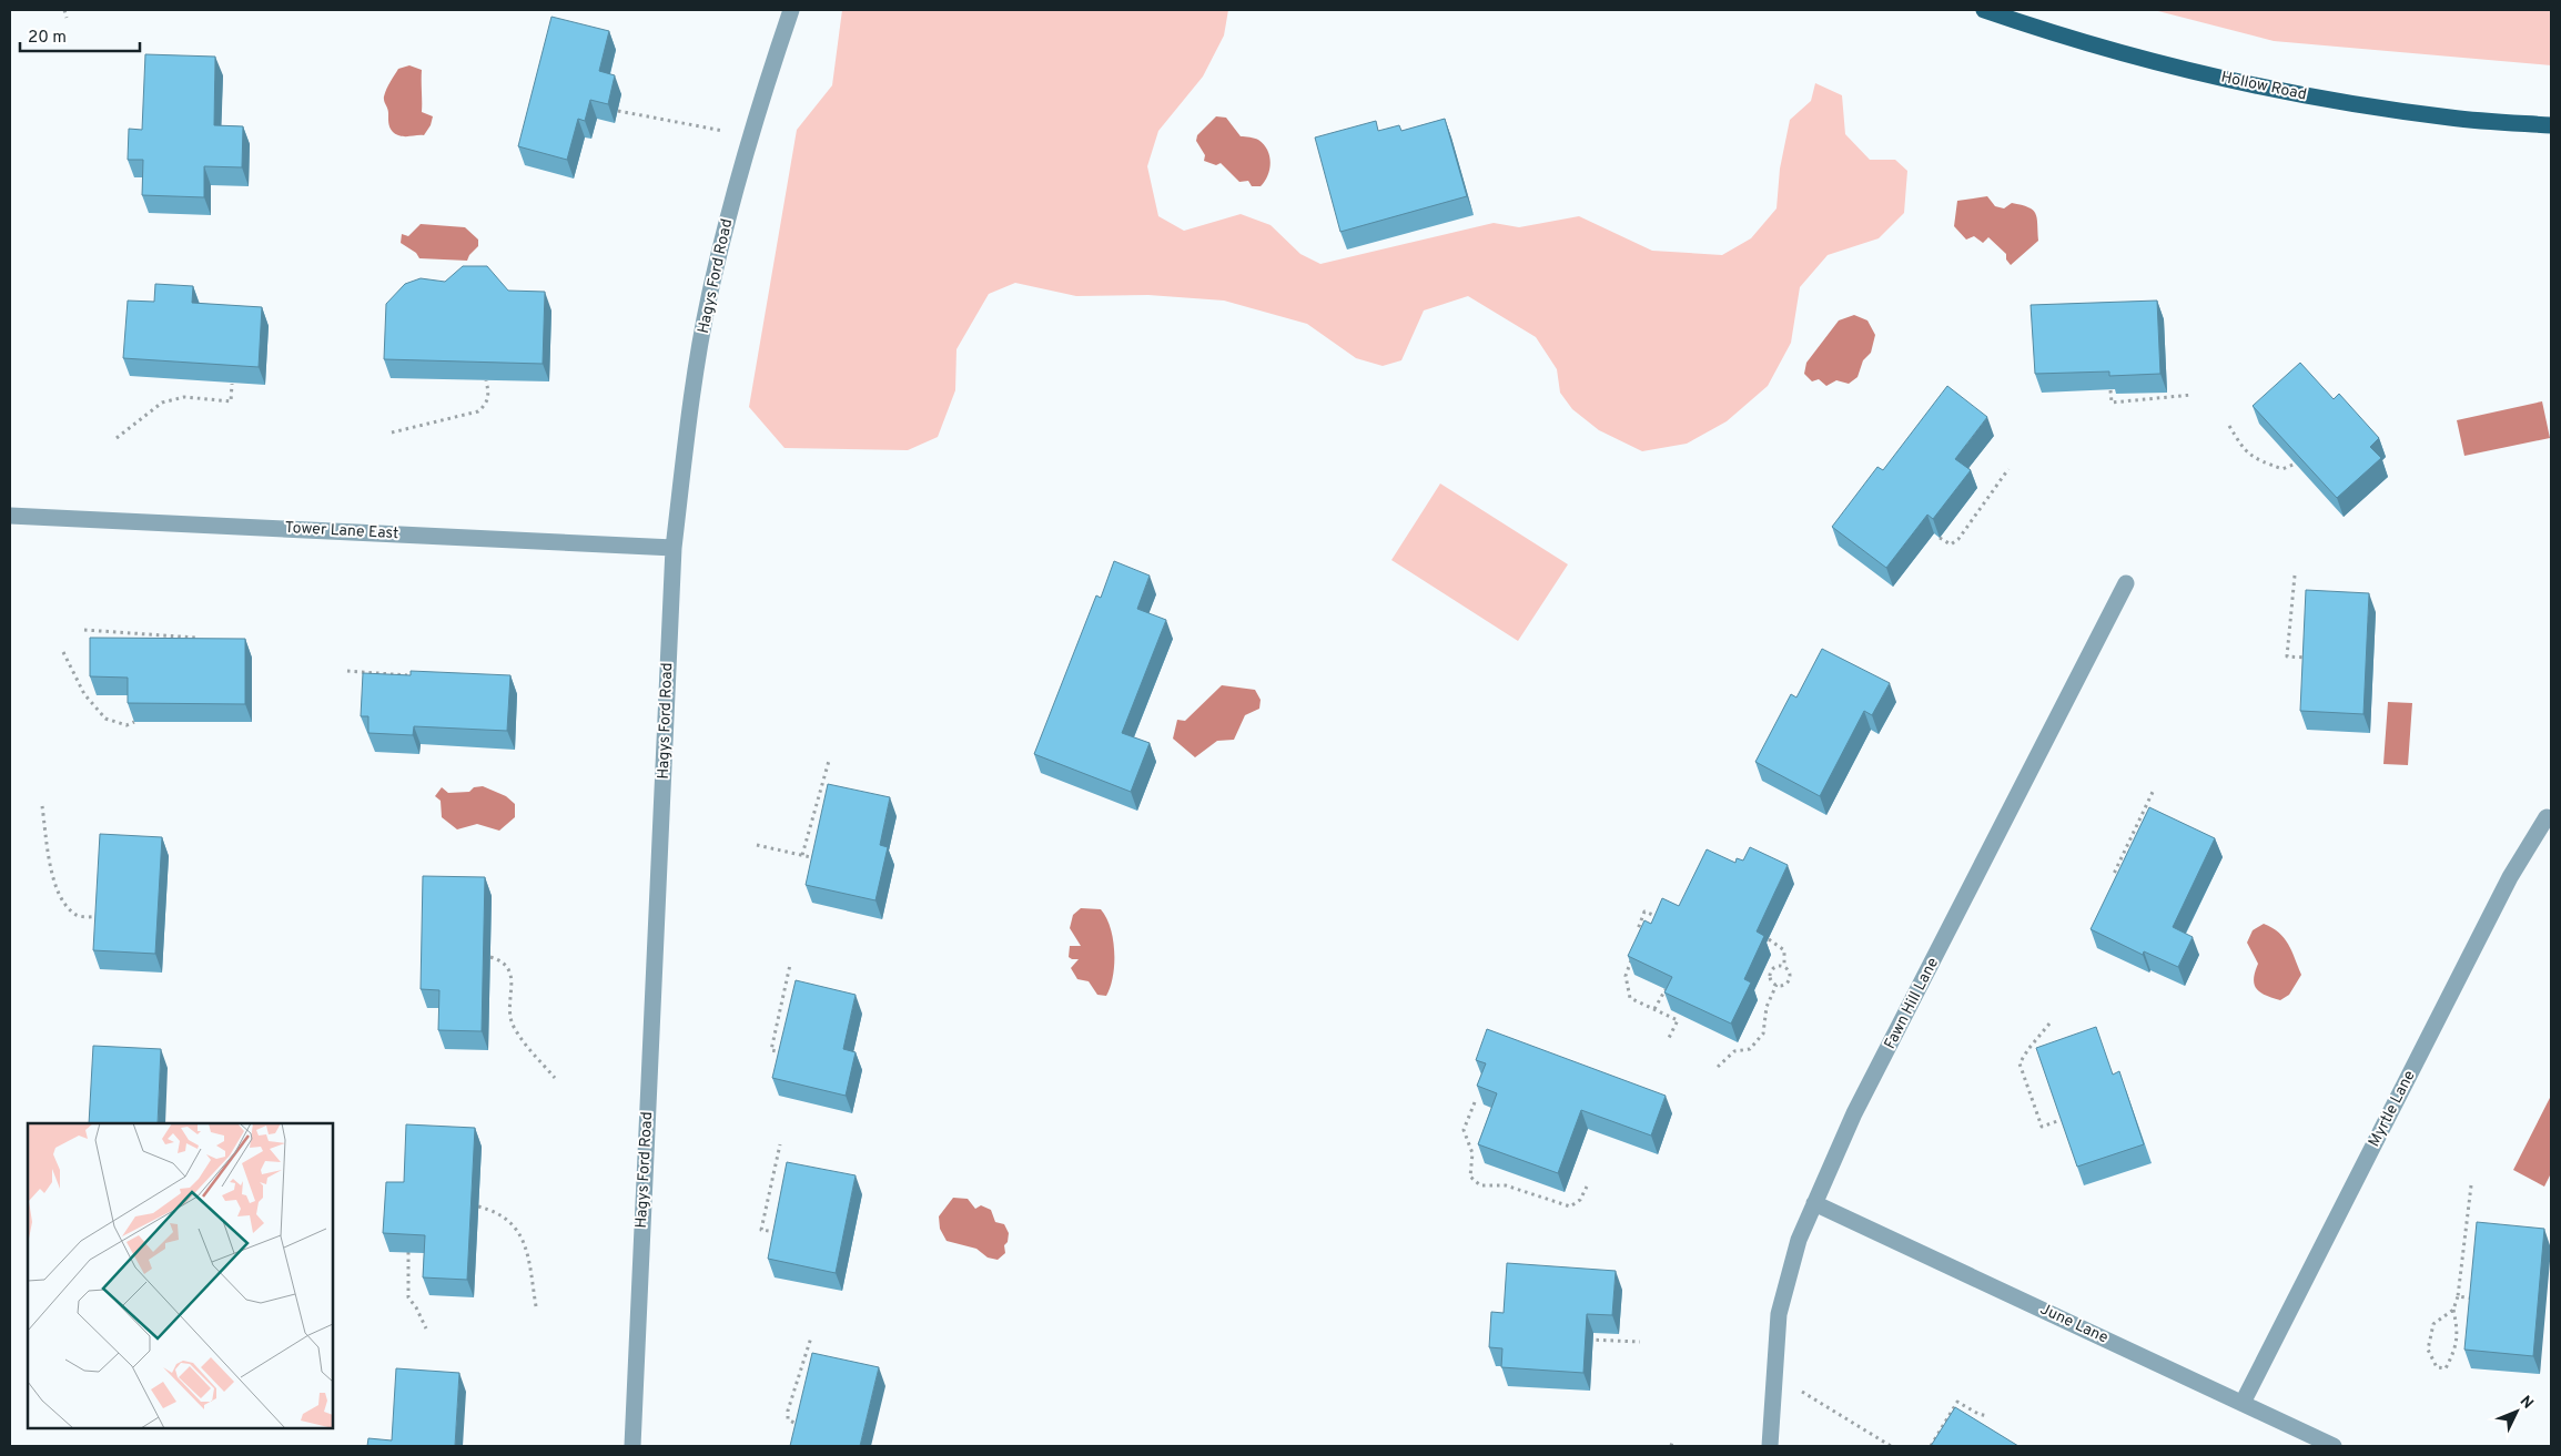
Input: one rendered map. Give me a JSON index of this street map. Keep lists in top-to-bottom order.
{
  "streets": {
    "main road": ["Hollow Road"],
    "street": [
      "Hagys Ford Road",
      "Tower Lane East",
      "Fawn Hill Lane",
      "Myrtle Lane",
      "June Lane"
    ]
  },
  "crossings": [
    ["Hagys Ford Road", "Tower Lane East"],
    ["Fawn Hill Lane", "June Lane"],
    ["Myrtle Lane", "June Lane"]
  ],
  "scale_bar": "20 m",
  "north": "top right"
}
